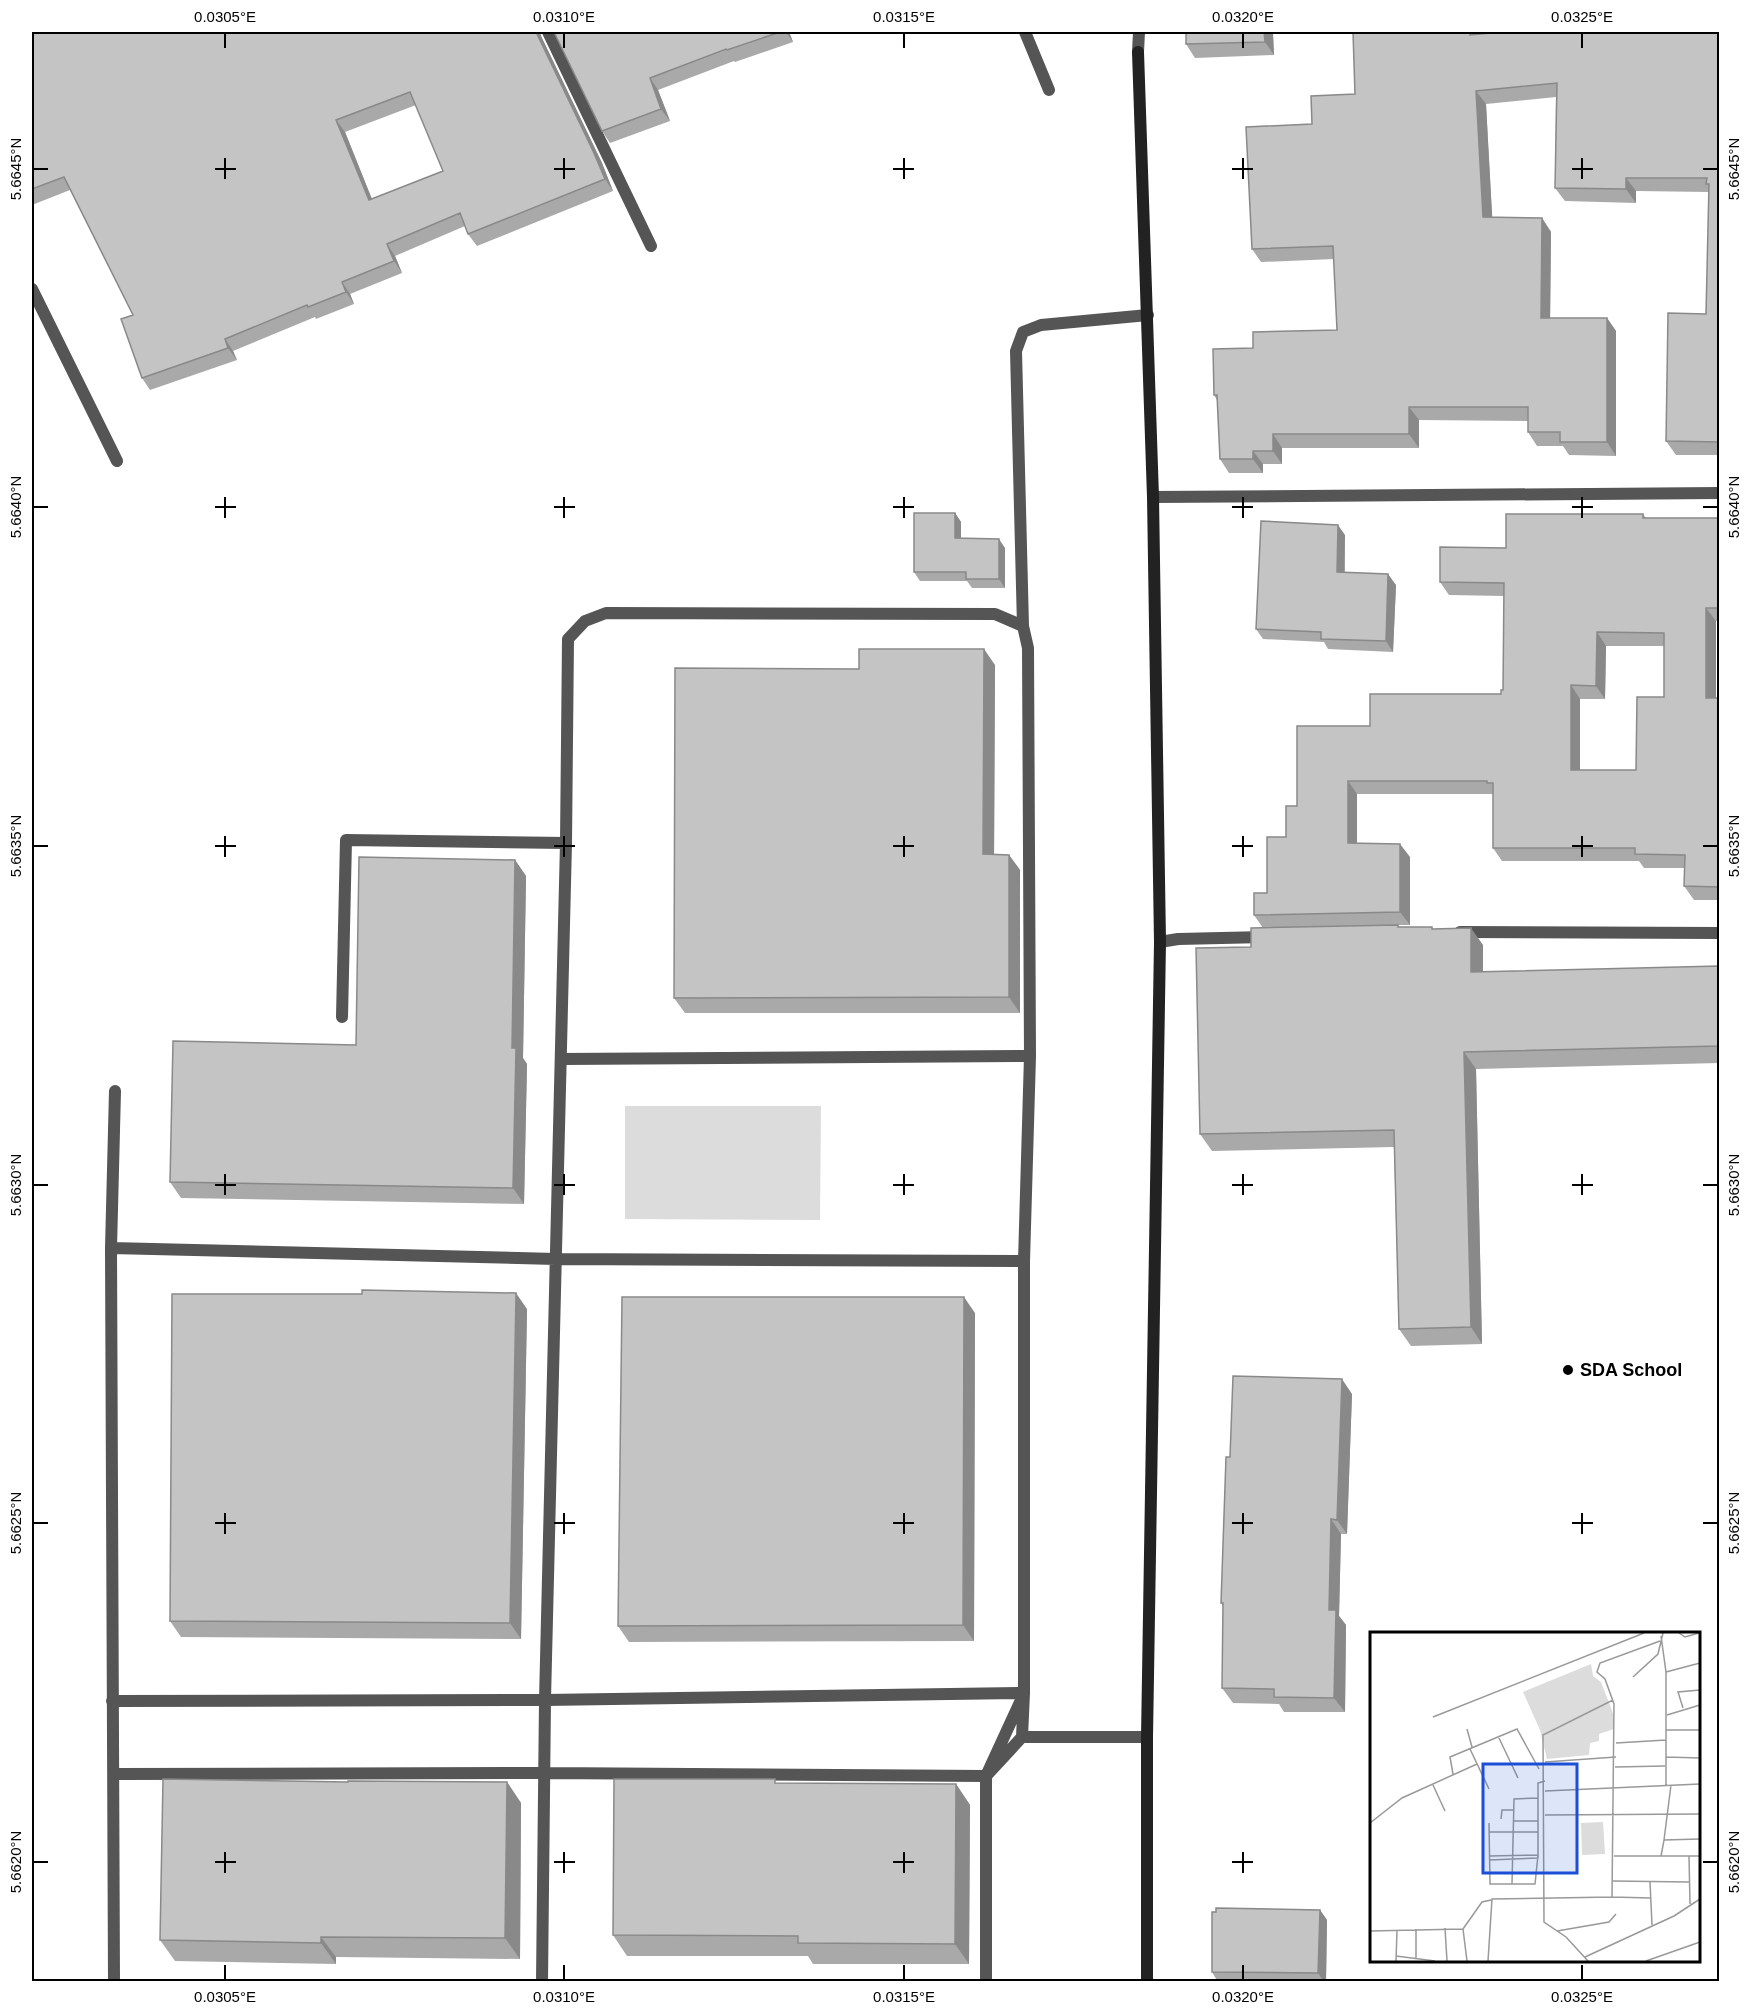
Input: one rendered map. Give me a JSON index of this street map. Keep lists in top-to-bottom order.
{
  "places": ["SDA School"],
  "coordinates": [
    "0.0305°E",
    "0.0310°E",
    "0.0315°E",
    "0.0320°E",
    "0.0325°E",
    "5.6645°N",
    "5.6640°N",
    "5.6635°N",
    "5.6630°N",
    "5.6625°N",
    "5.6620°N"
  ]
}
